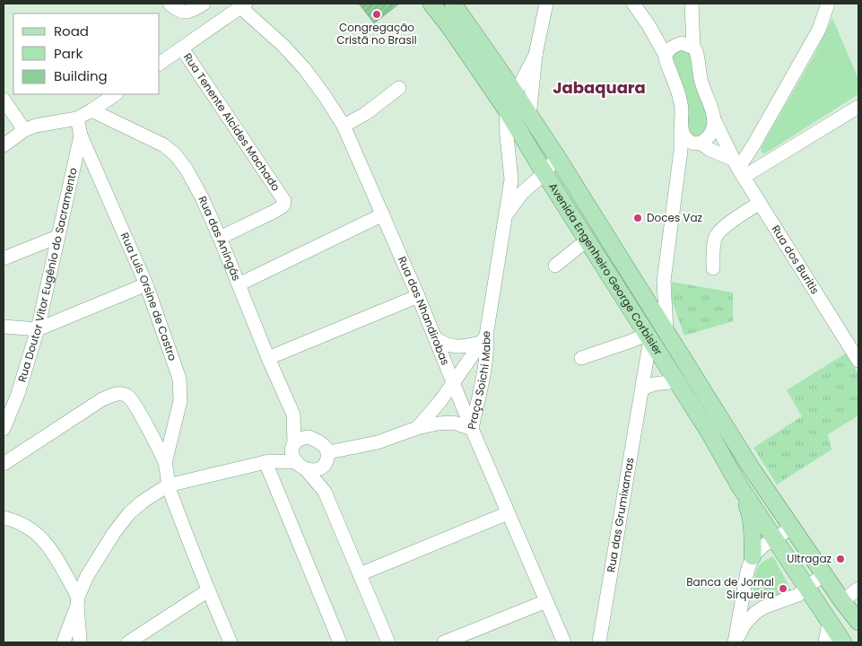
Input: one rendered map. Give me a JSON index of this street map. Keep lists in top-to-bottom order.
{
  "streets": {
    "main road": ["Avenida Engenheiro George Corbisier"],
    "street": [
      "Rua Tenente Alcides Machado",
      "Rua das Aningás",
      "Rua dos Buritis",
      "Rua Doutor Vitor Eugênio do Sacramento",
      "Rua Luis Orsine de Castro",
      "Rua das Nhandirobas",
      "Praça Soichi Mabe",
      "Rua das Grumixamas"
    ]
  },
  "crossings": [
    ["Rua Tenente Alcides Machado", "Rua das Aningás"],
    ["Avenida Engenheiro George Corbisier", "Rua das Grumixamas"],
    ["Rua Doutor Vitor Eugênio do Sacramento", "Rua Luis Orsine de Castro"],
    ["Rua das Nhandirobas", "Praça Soichi Mabe"]
  ],
  "districts": ["Jabaquara"],
  "places": [
    "Congregação Cristã no Brasil",
    "Doces Vaz",
    "Ultragaz",
    "Banca de Jornal Sirqueira"
  ],
  "legend": ["Road", "Park", "Building"]
}
